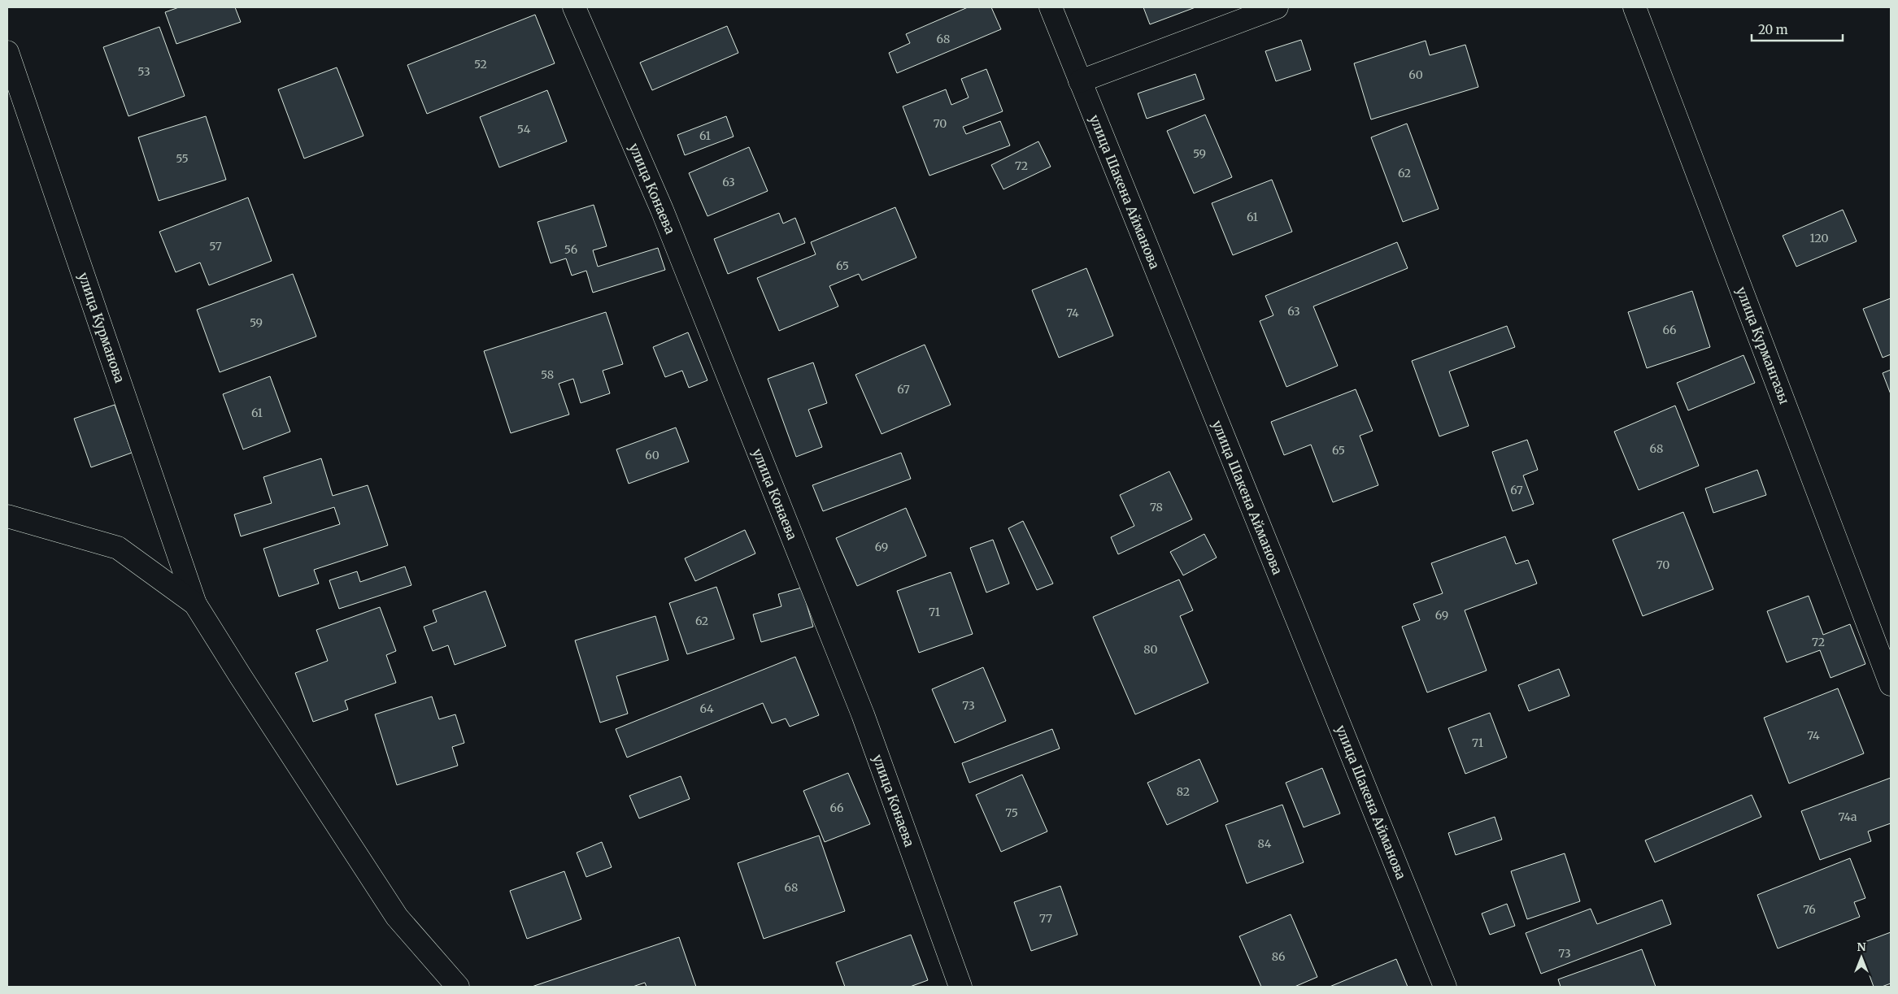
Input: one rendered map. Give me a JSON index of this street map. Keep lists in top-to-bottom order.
{
  "streets": {
    "street": [
      "улица Конаева",
      "улица Шакена Айманова",
      "улица Курманова",
      "улица Курмангазы"
    ]
  },
  "house_numbers": [
    "68",
    "52",
    "53",
    "60",
    "70",
    "54",
    "61",
    "59",
    "55",
    "72",
    "62",
    "63",
    "61",
    "120",
    "57",
    "56",
    "65",
    "63",
    "74",
    "59",
    "66",
    "58",
    "67",
    "61",
    "68",
    "65",
    "60",
    "67",
    "78",
    "69",
    "70",
    "71",
    "69",
    "62",
    "72",
    "80",
    "73",
    "64",
    "74",
    "71",
    "82",
    "66",
    "75",
    "74а",
    "84",
    "68",
    "76",
    "77",
    "73",
    "86"
  ],
  "scale_bar": "20 m",
  "north": "top"
}
